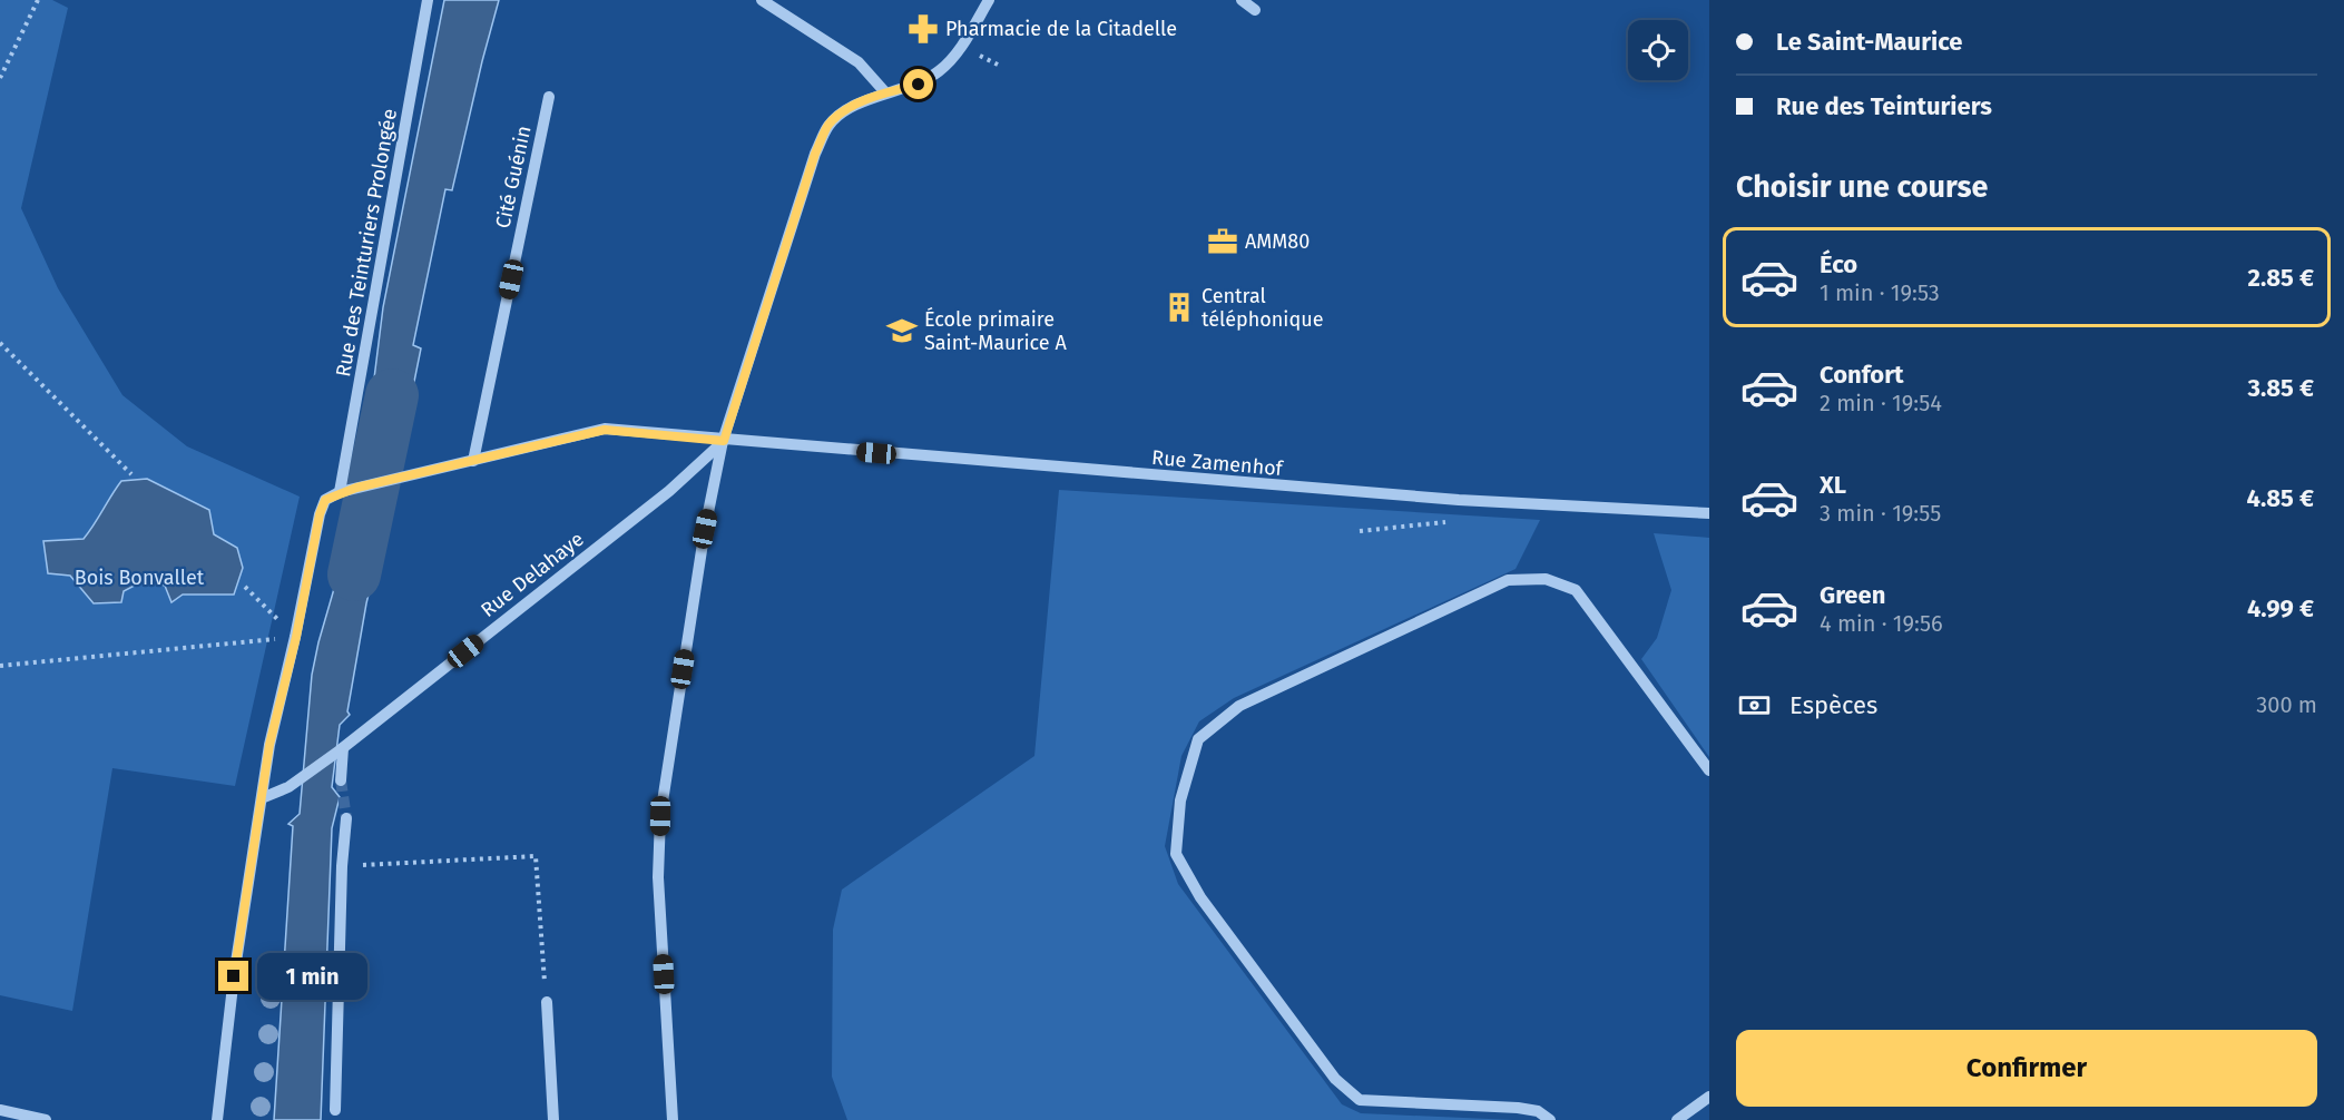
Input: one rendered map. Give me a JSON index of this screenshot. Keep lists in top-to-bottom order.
{
  "streets": {
    "street": [
      "Cité Guénin",
      "Rue des Teinturiers Prolongée",
      "Rue Zamenhof",
      "Rue Delahaye"
    ]
  },
  "crossings": [
    ["Cité Guénin", "Rue Zamenhof"],
    ["Rue des Teinturiers Prolongée", "Rue Zamenhof"],
    ["Rue Zamenhof", "Rue Delahaye"]
  ],
  "parks": ["Bois Bonvallet"],
  "places": {
    "pharmacy": ["Pharmacie de la Citadelle"],
    "office": ["AMM80"],
    "building": ["Central téléphonique"],
    "school or university": ["École primaire Saint-Maurice A"]
  },
  "page": {
    "banner": ["Le Saint-Maurice", "Rue des Teinturiers"],
    "heading": "Choisir une course",
    "list": [
      {
        "name": "Éco",
        "note": "1 min · 19:53",
        "value": "2.85 €"
      },
      {
        "name": "Confort",
        "note": "2 min · 19:54",
        "value": "3.85 €"
      },
      {
        "name": "XL",
        "note": "3 min · 19:55",
        "value": "4.85 €"
      },
      {
        "name": "Green",
        "note": "4 min · 19:56",
        "value": "4.99 €"
      }
    ],
    "pay": ["Espèces", "300 m"],
    "bubble": "1 min",
    "buttons": "Confirmer"
  }
}
